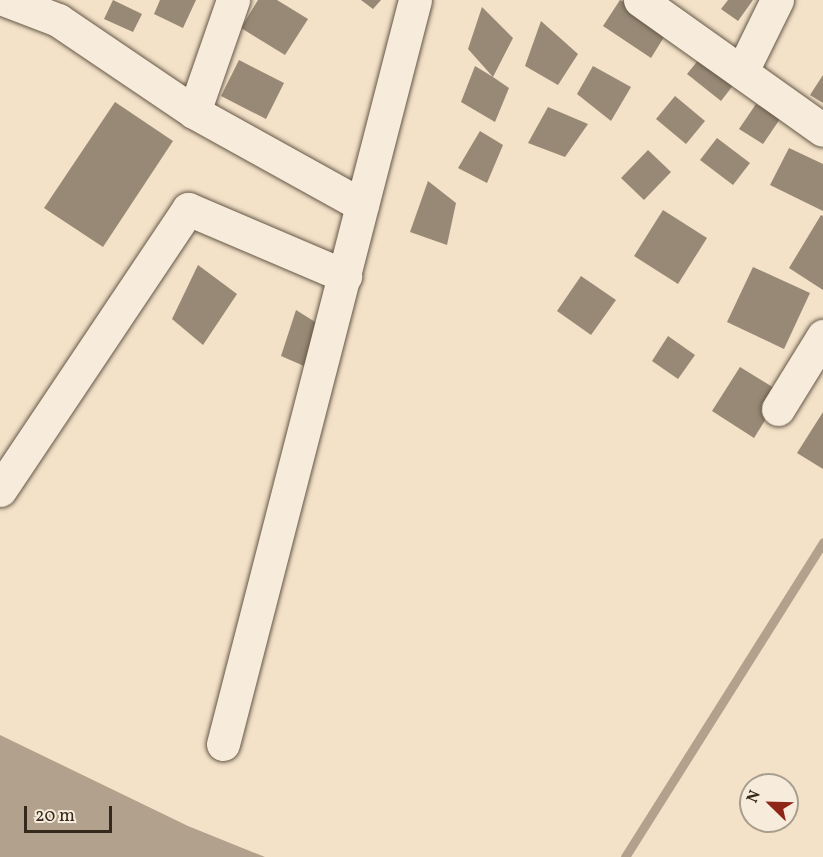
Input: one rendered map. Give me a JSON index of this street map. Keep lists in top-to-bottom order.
{
  "scale_bar": "20 m",
  "north": "top left"
}
